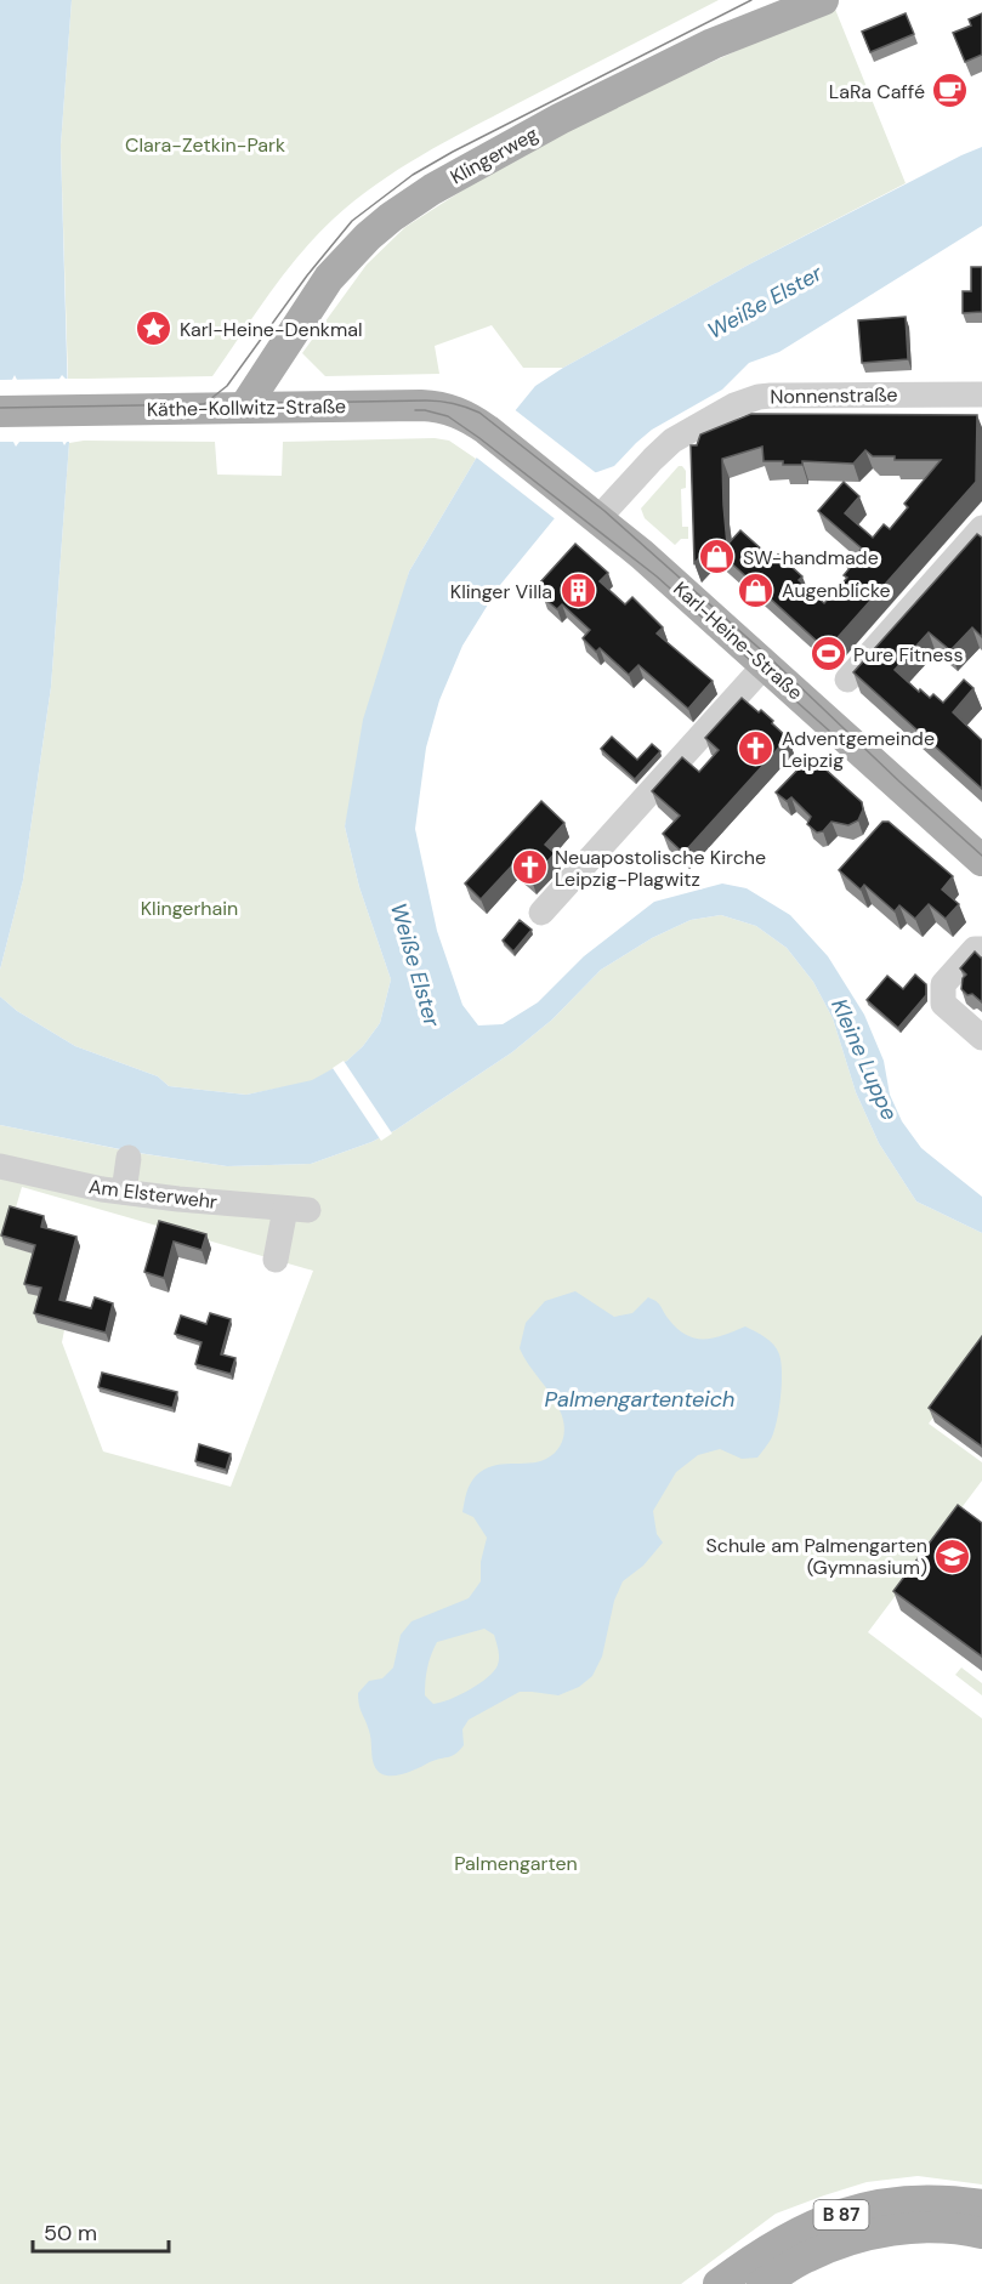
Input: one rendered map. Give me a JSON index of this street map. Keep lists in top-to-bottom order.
{
  "streets": {
    "main road": [
      "Klingerweg",
      "Käthe-Kollwitz-Straße",
      "Karl-Heine-Straße",
      "B 87"
    ],
    "street": ["Nonnenstraße", "Am Elsterwehr"]
  },
  "crossings": [
    ["Klingerweg", "Käthe-Kollwitz-Straße"],
    ["Nonnenstraße", "Karl-Heine-Straße"],
    ["Käthe-Kollwitz-Straße", "Karl-Heine-Straße"]
  ],
  "water": ["Weiße Elster", "Kleine Luppe", "Palmengartenteich"],
  "parks": ["Clara-Zetkin-Park", "Klingerhain", "Palmengarten"],
  "places": {
    "cafe": ["LaRa Caffé"],
    "place": ["Karl-Heine-Denkmal"],
    "shop": ["SW-handmade", "Augenblicke"],
    "building": ["Klinger Villa"],
    "sports": ["Pure Fitness"],
    "church": ["Adventgemeinde Leipzig", "Neuapostolische Kirche Leipzig-Plagwitz"],
    "school or university": ["Schule am Palmengarten (Gymnasium)"]
  },
  "scale_bar": "50 m"
}
